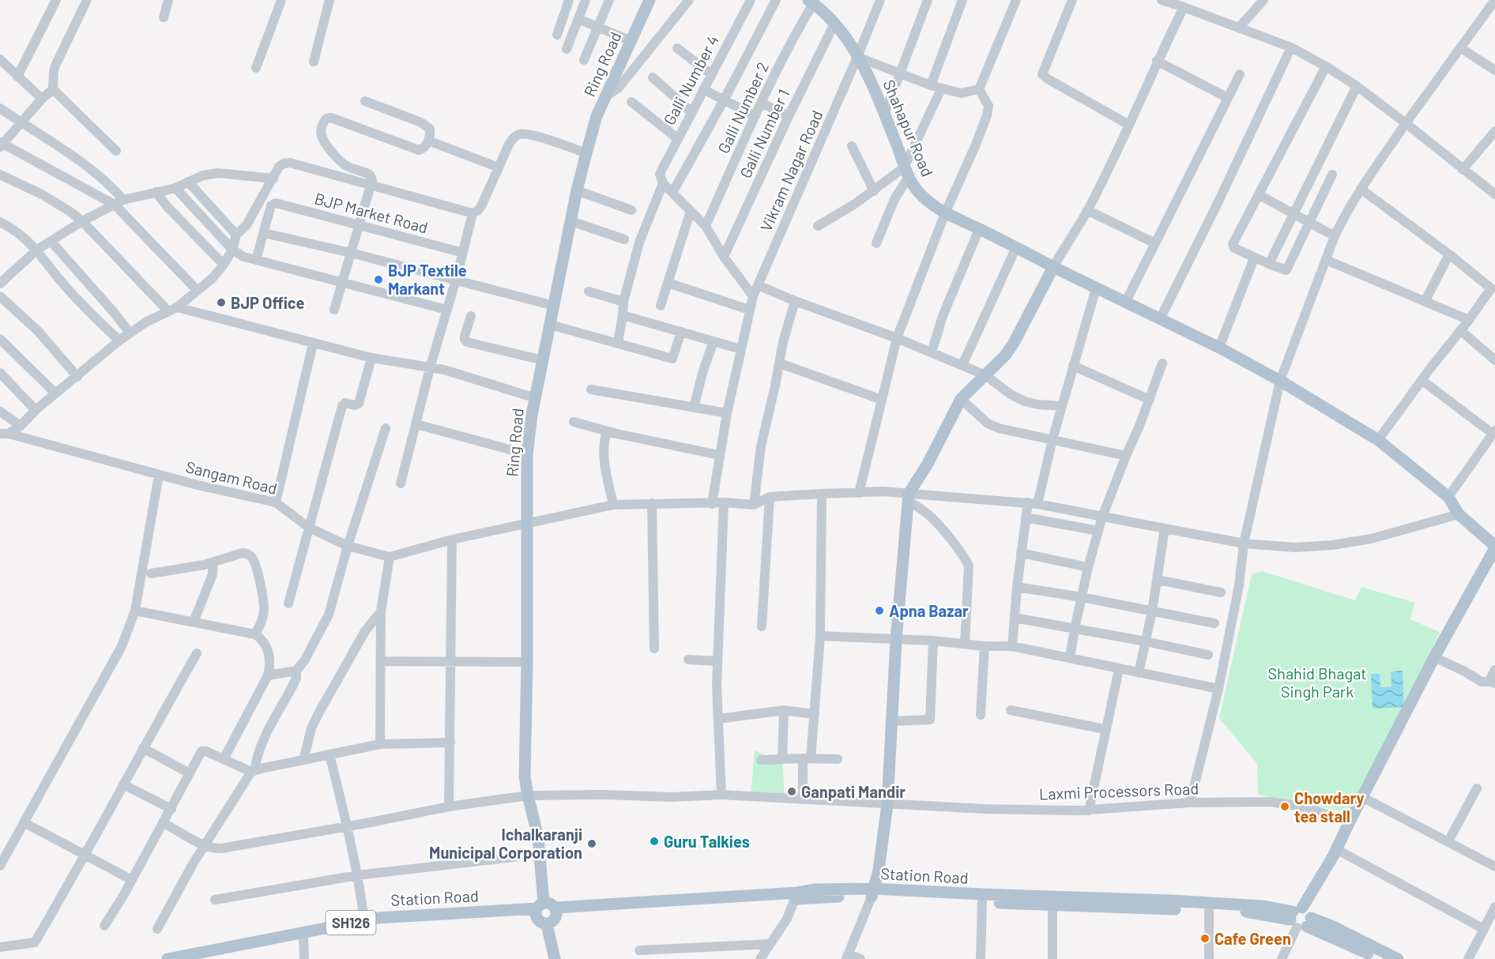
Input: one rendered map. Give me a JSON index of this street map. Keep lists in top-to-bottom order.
{
  "streets": {
    "main road": [
      "Ring Road",
      "Shahapur Road",
      "Station Road",
      "SH126"
    ],
    "street": [
      "Galli Number 4",
      "Galli Number 2",
      "Galli Number 1",
      "Vikram Nagar Road",
      "BJP Market Road",
      "Sangam Road",
      "Laxmi Processors Road"
    ]
  },
  "crossings": [
    ["Ring Road", "Laxmi Processors Road"],
    ["Ring Road", "Station Road"],
    ["Ring Road", "SH126"],
    ["Galli Number 2", "Shahapur Road"],
    ["Shahapur Road", "Galli Number 1"],
    ["Shahapur Road", "Vikram Nagar Road"],
    ["Station Road", "SH126"]
  ],
  "parks": ["Shahid Bhagat Singh Park"],
  "places": [
    "BJP Textile Markant",
    "BJP Office",
    "Apna Bazar",
    "Ganpati Mandir",
    "Chowdary tea stall",
    "Guru Talkies",
    "Ichalkaranji Municipal Corporation",
    "Cafe Green"
  ]
}
